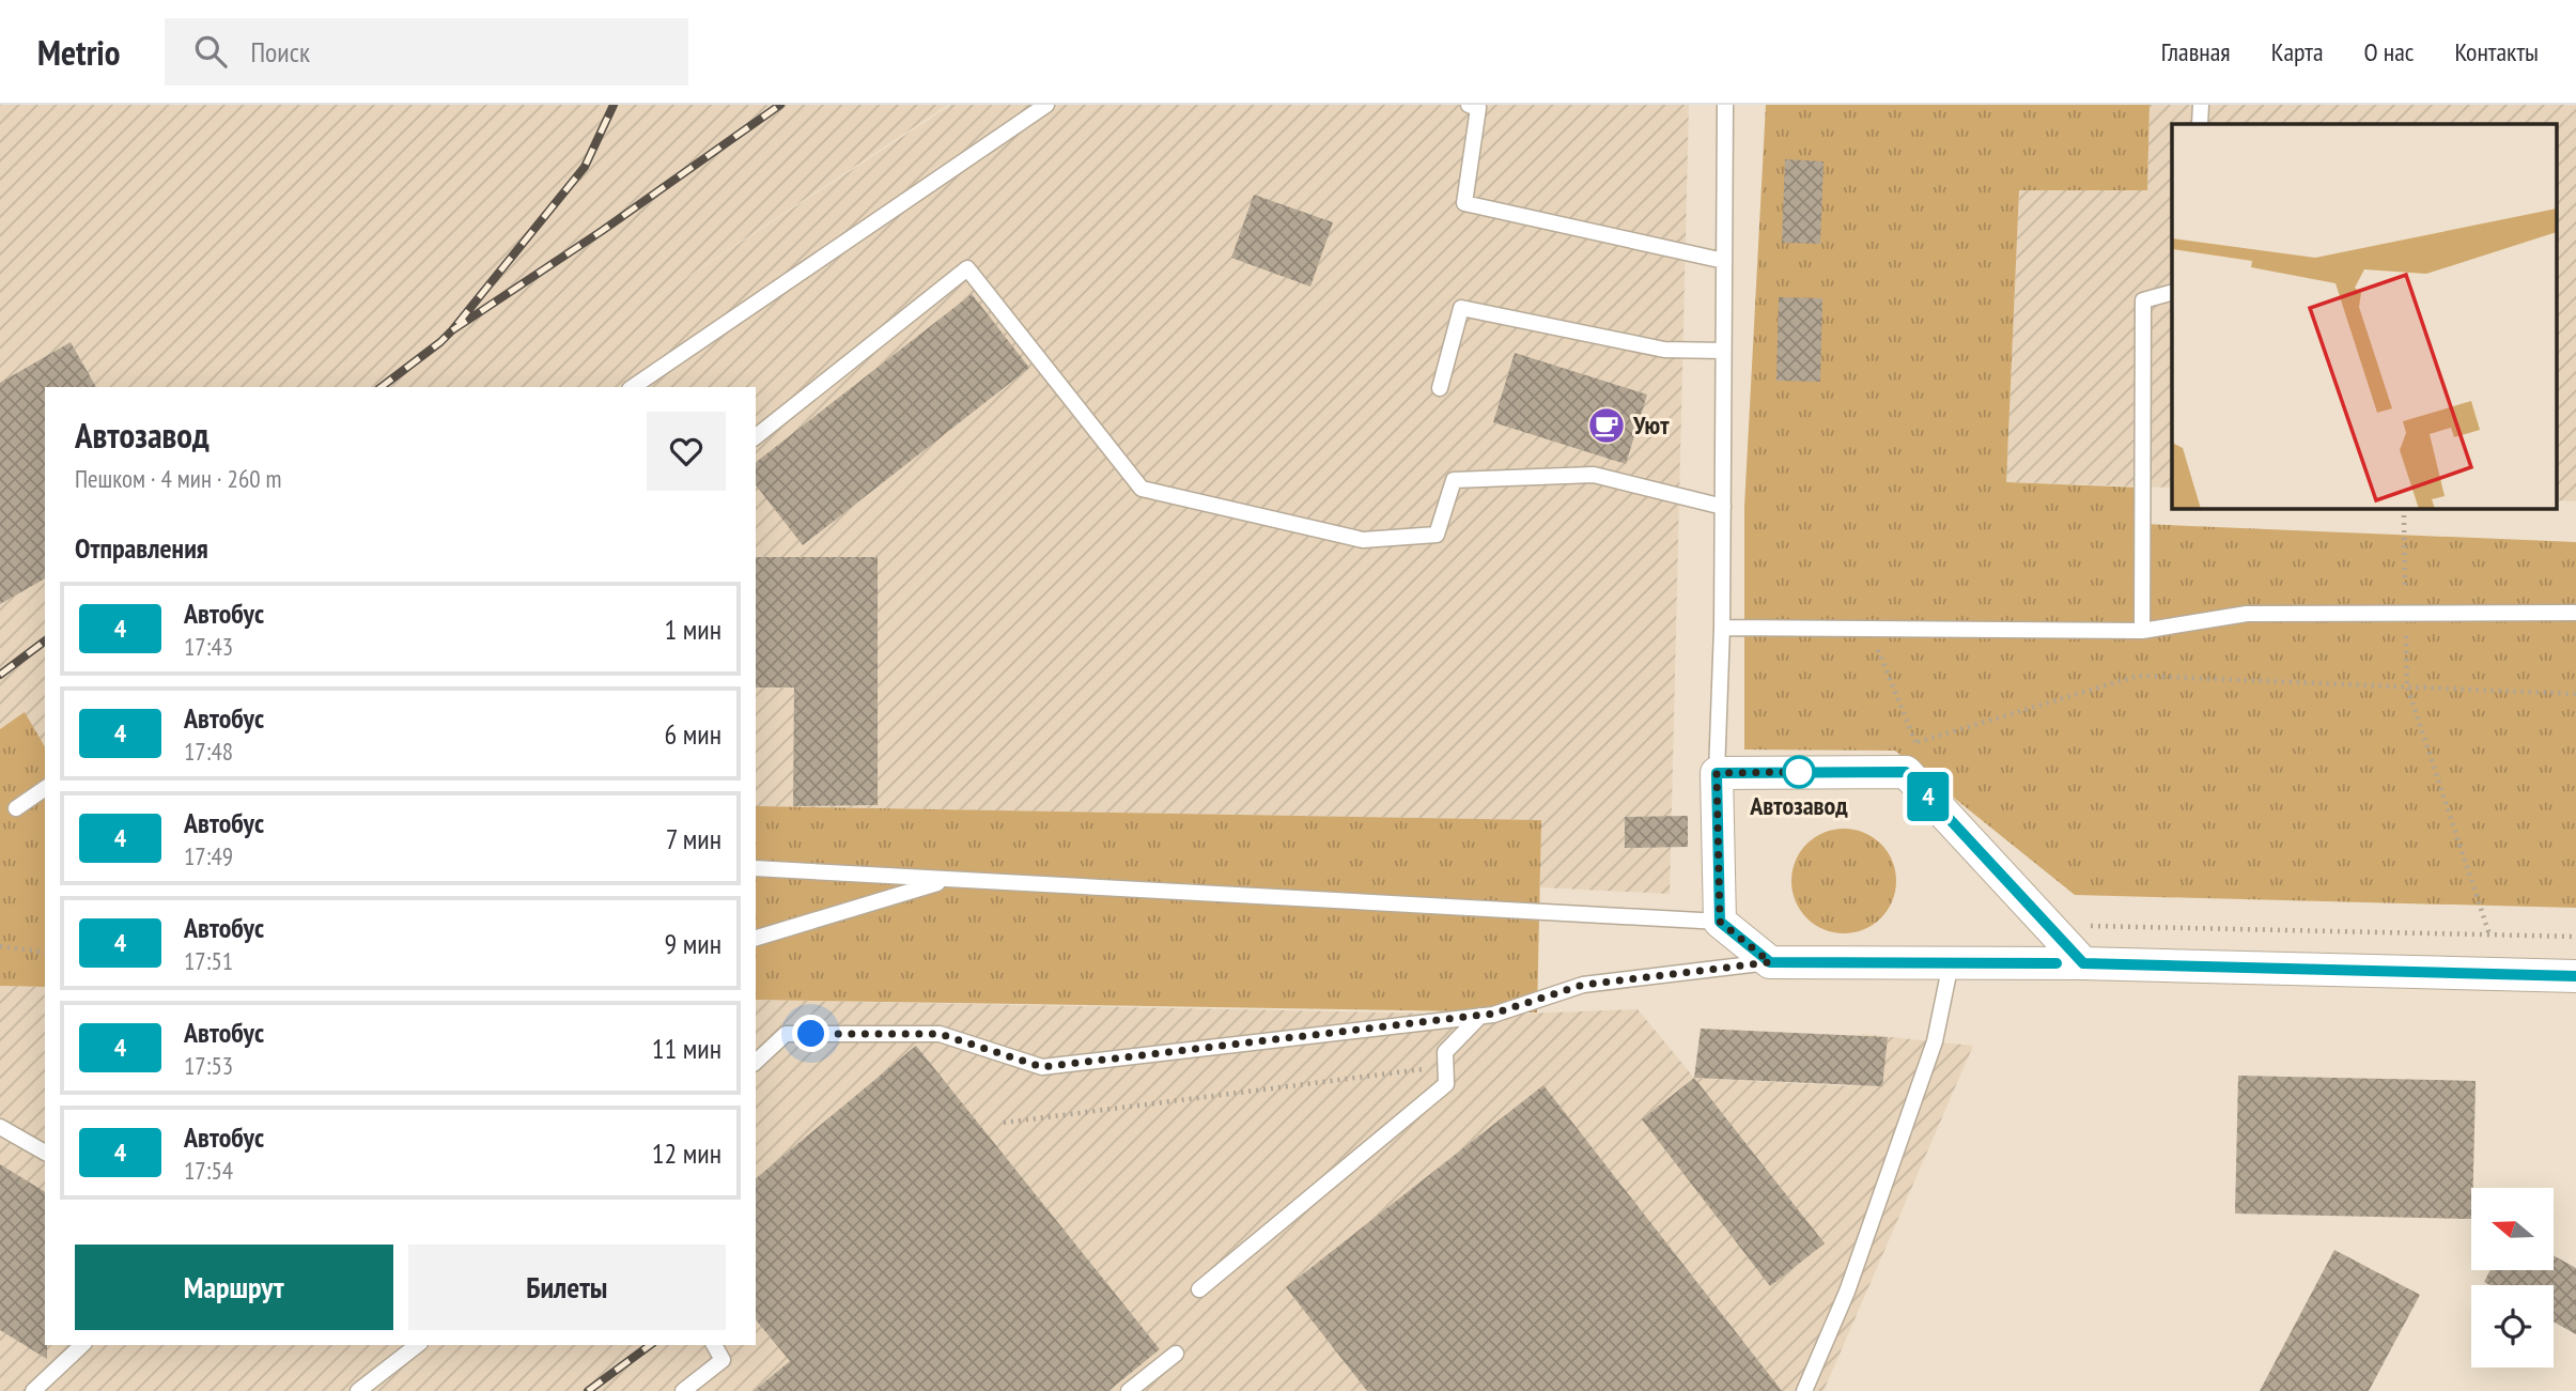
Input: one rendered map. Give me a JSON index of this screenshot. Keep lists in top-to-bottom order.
{
  "places": {
    "cafe": ["Уют"],
    "other": ["Автозавод"]
  },
  "lines": ["bus line 4"],
  "north": "left",
  "page": {
    "header": "Metrio",
    "search": "Поиск",
    "nav": [
      "Главная",
      "Карта",
      "О нас",
      "Контакты"
    ],
    "on_map": "4",
    "heading": [
      ["Автозавод", "Пешком · 4 мин · 260 m"],
      "Отправления"
    ],
    "list": [
      {
        "mark": "4",
        "name": "Автобус",
        "note": "17:43",
        "value": "1 мин"
      },
      {
        "mark": "4",
        "name": "Автобус",
        "note": "17:48",
        "value": "6 мин"
      },
      {
        "mark": "4",
        "name": "Автобус",
        "note": "17:49",
        "value": "7 мин"
      },
      {
        "mark": "4",
        "name": "Автобус",
        "note": "17:51",
        "value": "9 мин"
      },
      {
        "mark": "4",
        "name": "Автобус",
        "note": "17:53",
        "value": "11 мин"
      },
      {
        "mark": "4",
        "name": "Автобус",
        "note": "17:54",
        "value": "12 мин"
      }
    ],
    "buttons": ["Маршрут", "Билеты"]
  }
}
